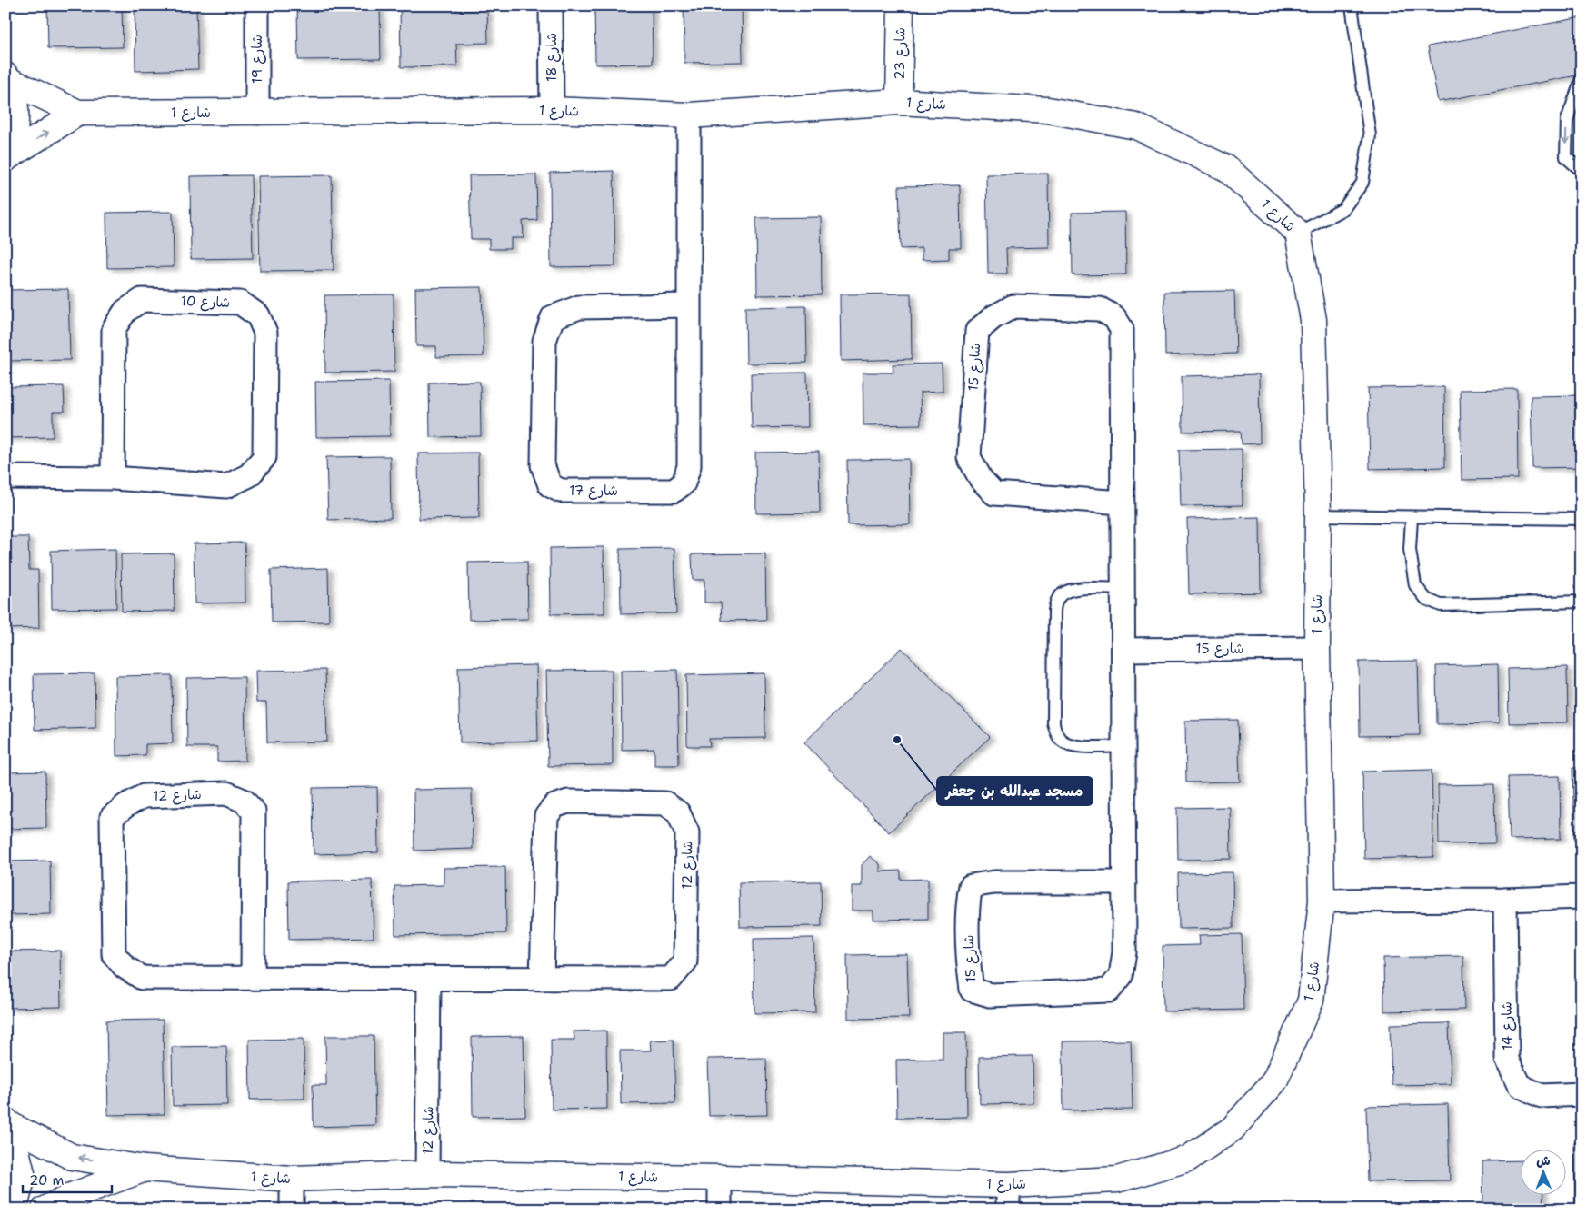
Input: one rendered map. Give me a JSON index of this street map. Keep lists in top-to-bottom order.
{
  "streets": {
    "street": [
      "شارع 23",
      "شارع 18",
      "شارع 19",
      "شارع 1",
      "شارع 10",
      "شارع 15",
      "شارع 17",
      "شارع 12",
      "شارع 14"
    ]
  },
  "crossings": [
    ["شارع 23", "شارع 1"],
    ["شارع 18", "شارع 1"],
    ["شارع 19", "شارع 1"],
    ["شارع 1", "شارع 15"],
    ["شارع 1", "شارع 17"],
    ["شارع 1", "شارع 12"]
  ],
  "places": ["مسجد عبدالله بن جعفر"],
  "scale_bar": "20 m",
  "north": "top"
}
